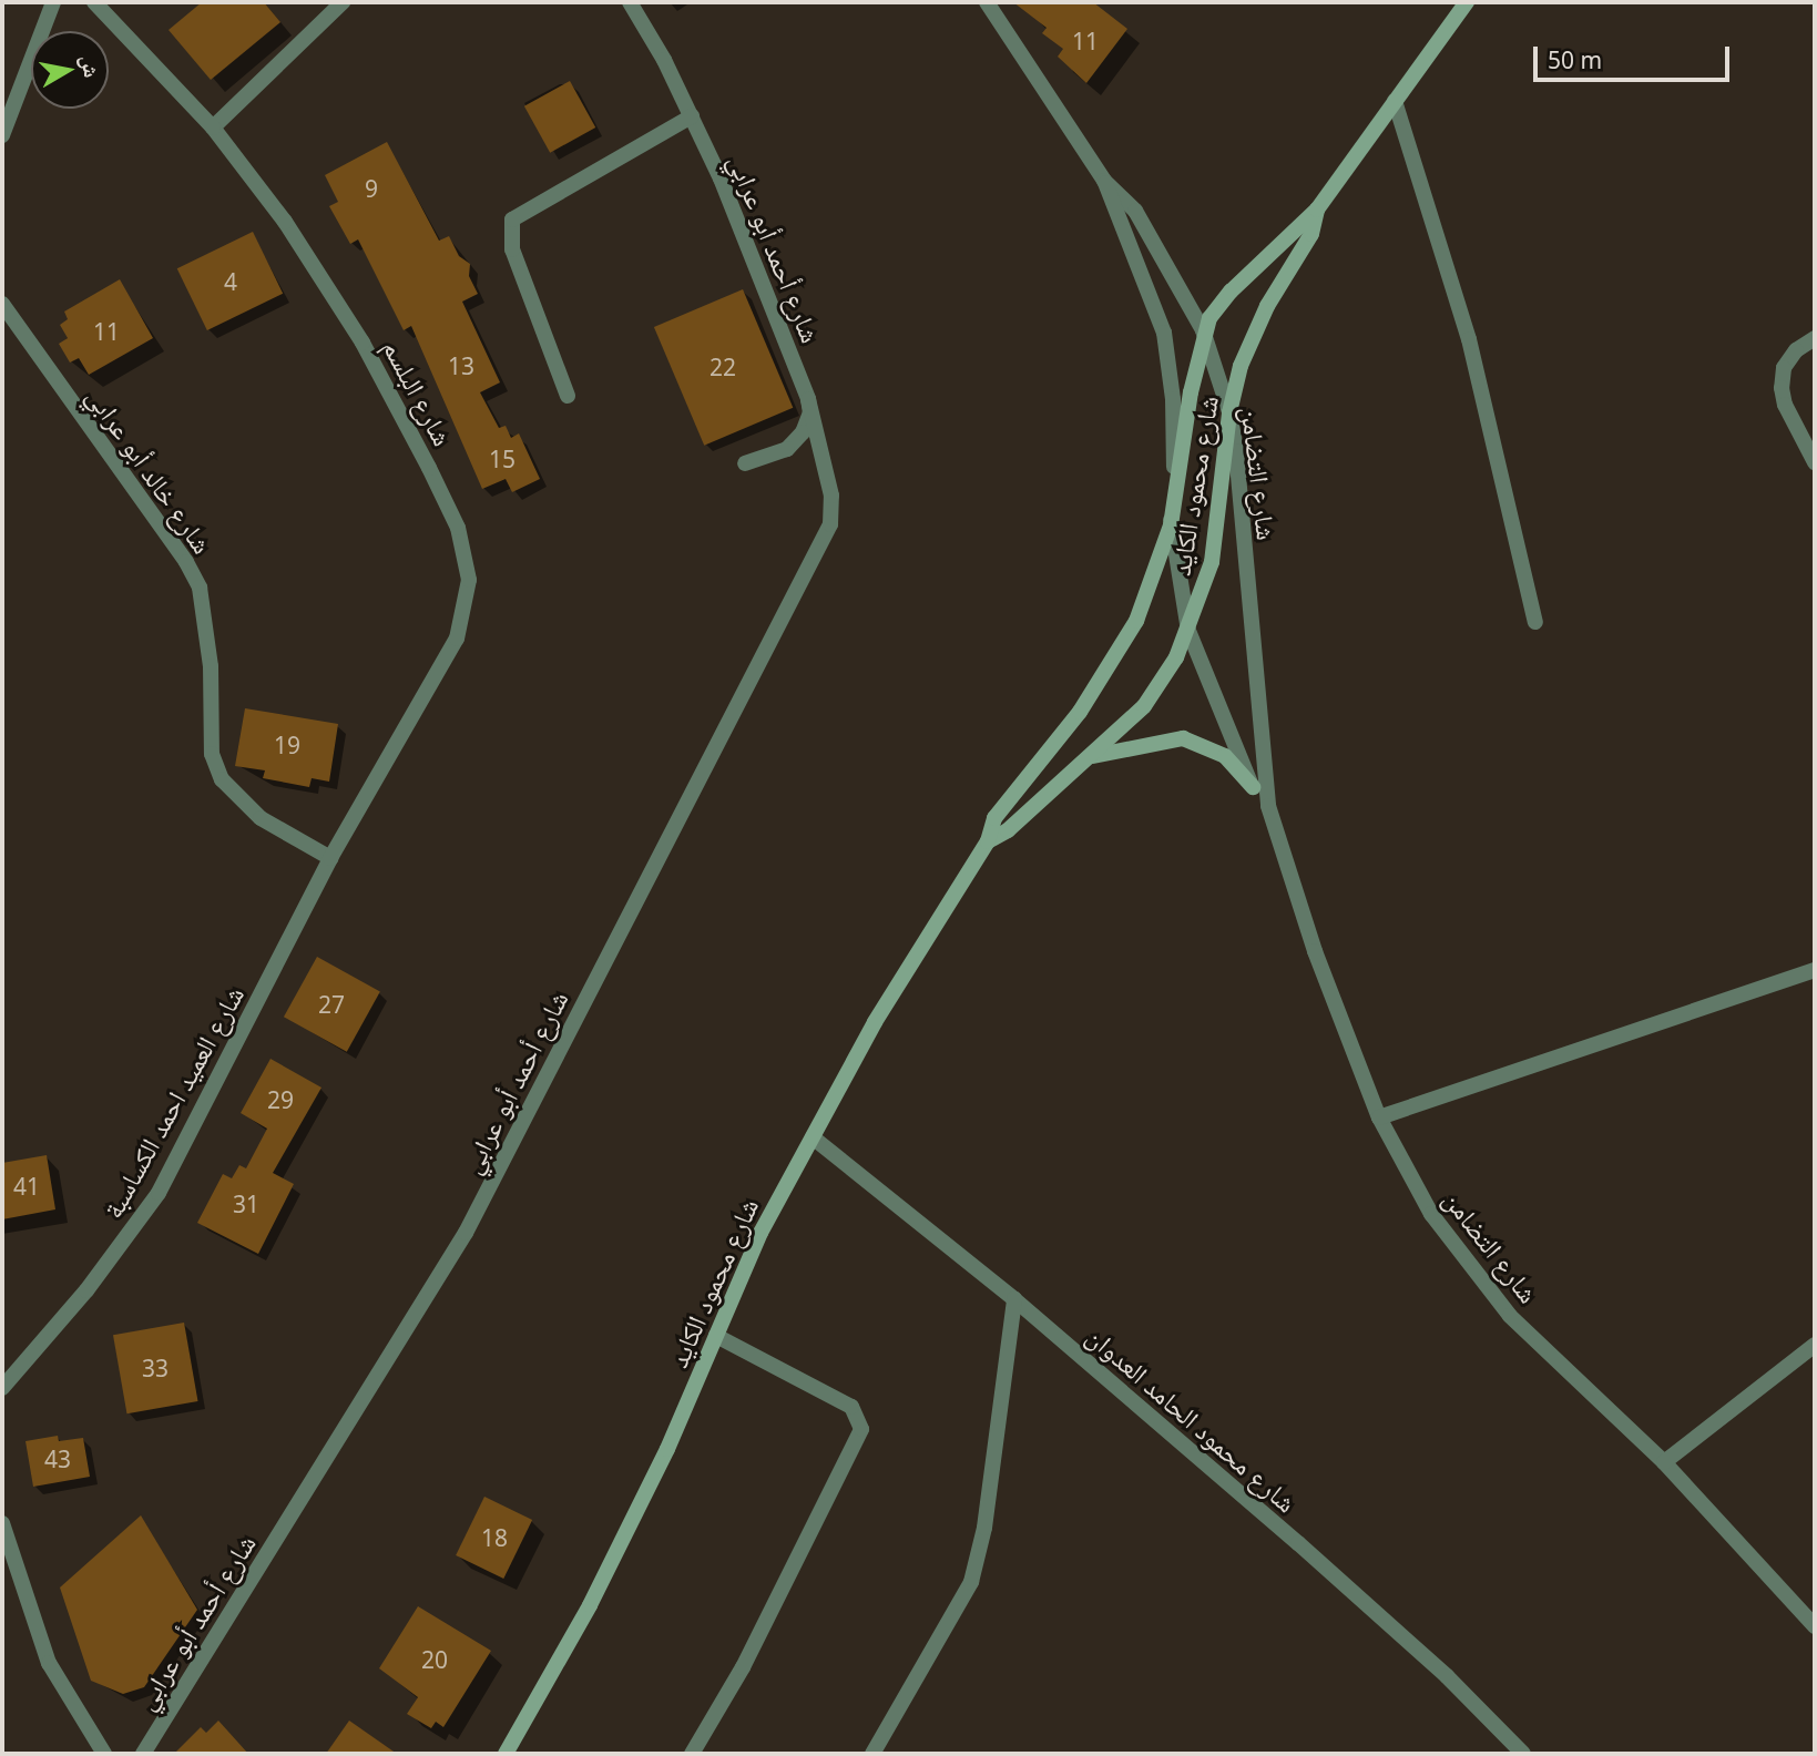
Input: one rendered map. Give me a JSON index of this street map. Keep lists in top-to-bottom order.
{
  "streets": {
    "street": [
      "شارع أحمد أبو عرابي",
      "شارع البلسم",
      "شارع خالد أبو عرابي",
      "شارع التضامن",
      "شارع محمود الكايد",
      "شارع العميد احمد الكساسبة",
      "شارع محمود الحامد العدوان"
    ]
  },
  "crossings": [
    ["شارع البلسم", "شارع خالد أبو عرابي"],
    ["شارع البلسم", "شارع العميد احمد الكساسبة"],
    ["شارع خالد أبو عرابي", "شارع العميد احمد الكساسبة"],
    ["شارع التضامن", "شارع محمود الكايد"],
    ["شارع محمود الكايد", "شارع محمود الحامد العدوان"]
  ],
  "house_numbers": [
    "11",
    "9",
    "4",
    "11",
    "13",
    "22",
    "15",
    "19",
    "27",
    "29",
    "41",
    "31",
    "33",
    "43",
    "18",
    "20"
  ],
  "scale_bar": "50 m",
  "north": "right"
}
